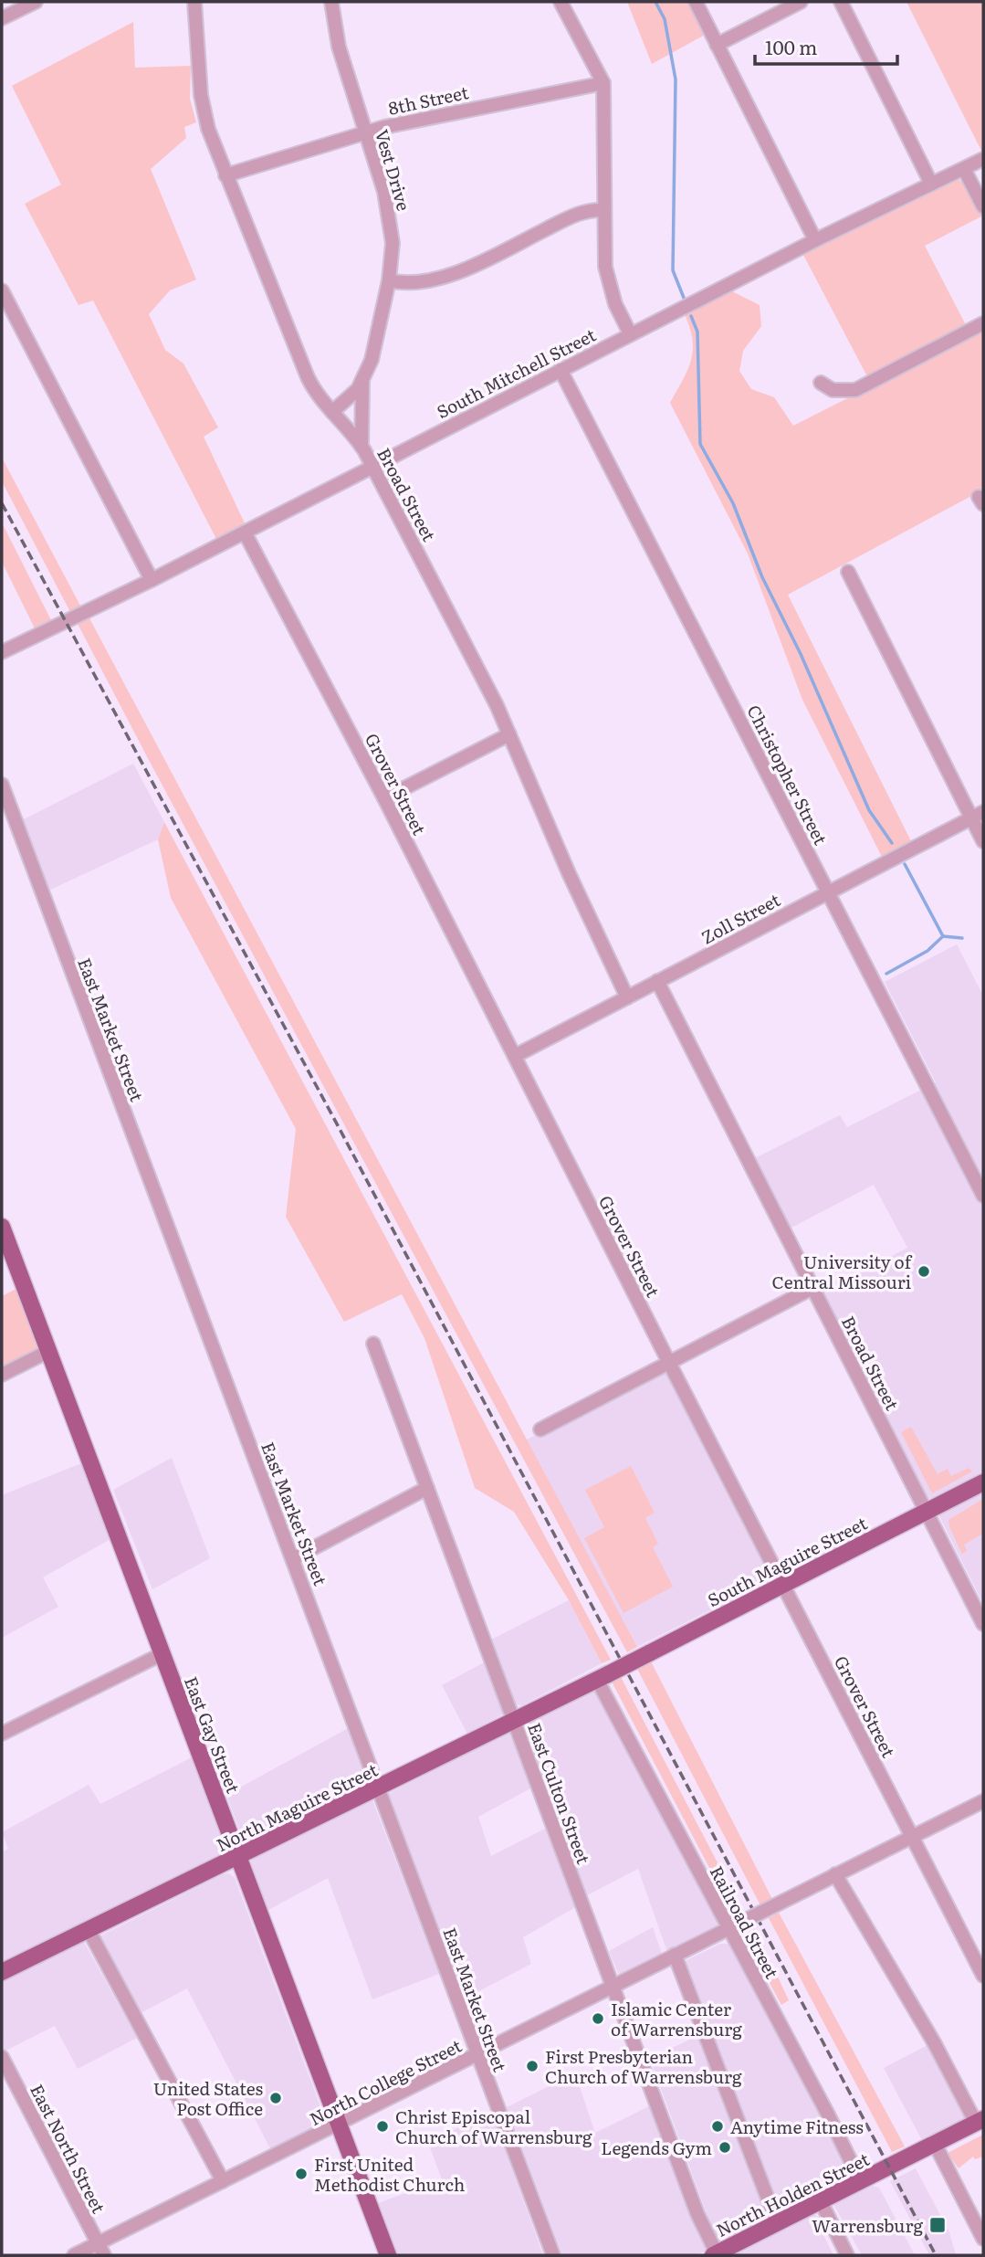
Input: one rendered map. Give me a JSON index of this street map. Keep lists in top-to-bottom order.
{
  "streets": {
    "main road": [
      "South Maguire Street",
      "East Gay Street",
      "North Maguire Street",
      "North Holden Street"
    ],
    "street": [
      "8th Street",
      "Vest Drive",
      "South Mitchell Street",
      "Broad Street",
      "Christopher Street",
      "Grover Street",
      "Zoll Street",
      "East Market Street",
      "East Culton Street",
      "Railroad Street",
      "North College Street",
      "East North Street"
    ]
  },
  "crossings": [
    ["8th Street", "Vest Drive"],
    ["8th Street", "Broad Street"],
    ["Vest Drive", "Broad Street"],
    ["South Mitchell Street", "Broad Street"],
    ["South Mitchell Street", "Christopher Street"],
    ["South Mitchell Street", "Grover Street"],
    ["Broad Street", "Zoll Street"],
    ["Broad Street", "South Maguire Street"],
    ["Christopher Street", "Zoll Street"],
    ["Grover Street", "Zoll Street"],
    ["Grover Street", "South Maguire Street"],
    ["Grover Street", "North College Street"],
    ["East Market Street", "North Maguire Street"],
    ["East Market Street", "North College Street"],
    ["South Maguire Street", "North Maguire Street"],
    ["South Maguire Street", "Railroad Street"],
    ["East Gay Street", "North Maguire Street"],
    ["East Gay Street", "North College Street"],
    ["East Culton Street", "North Maguire Street"],
    ["East Culton Street", "North College Street"],
    ["East Culton Street", "North Holden Street"],
    ["North Maguire Street", "Railroad Street"],
    ["Railroad Street", "North College Street"],
    ["Railroad Street", "North Holden Street"],
    ["North College Street", "East North Street"]
  ],
  "places": {
    "other": [
      "University of Central Missouri",
      "Islamic Center of Warrensburg",
      "First Presbyterian Church of Warrensburg",
      "United States Post Office",
      "Christ Episcopal Church of Warrensburg",
      "Anytime Fitness",
      "Legends Gym",
      "First United Methodist Church"
    ],
    "transit": ["Warrensburg"]
  },
  "scale_bar": "100 m"
}
